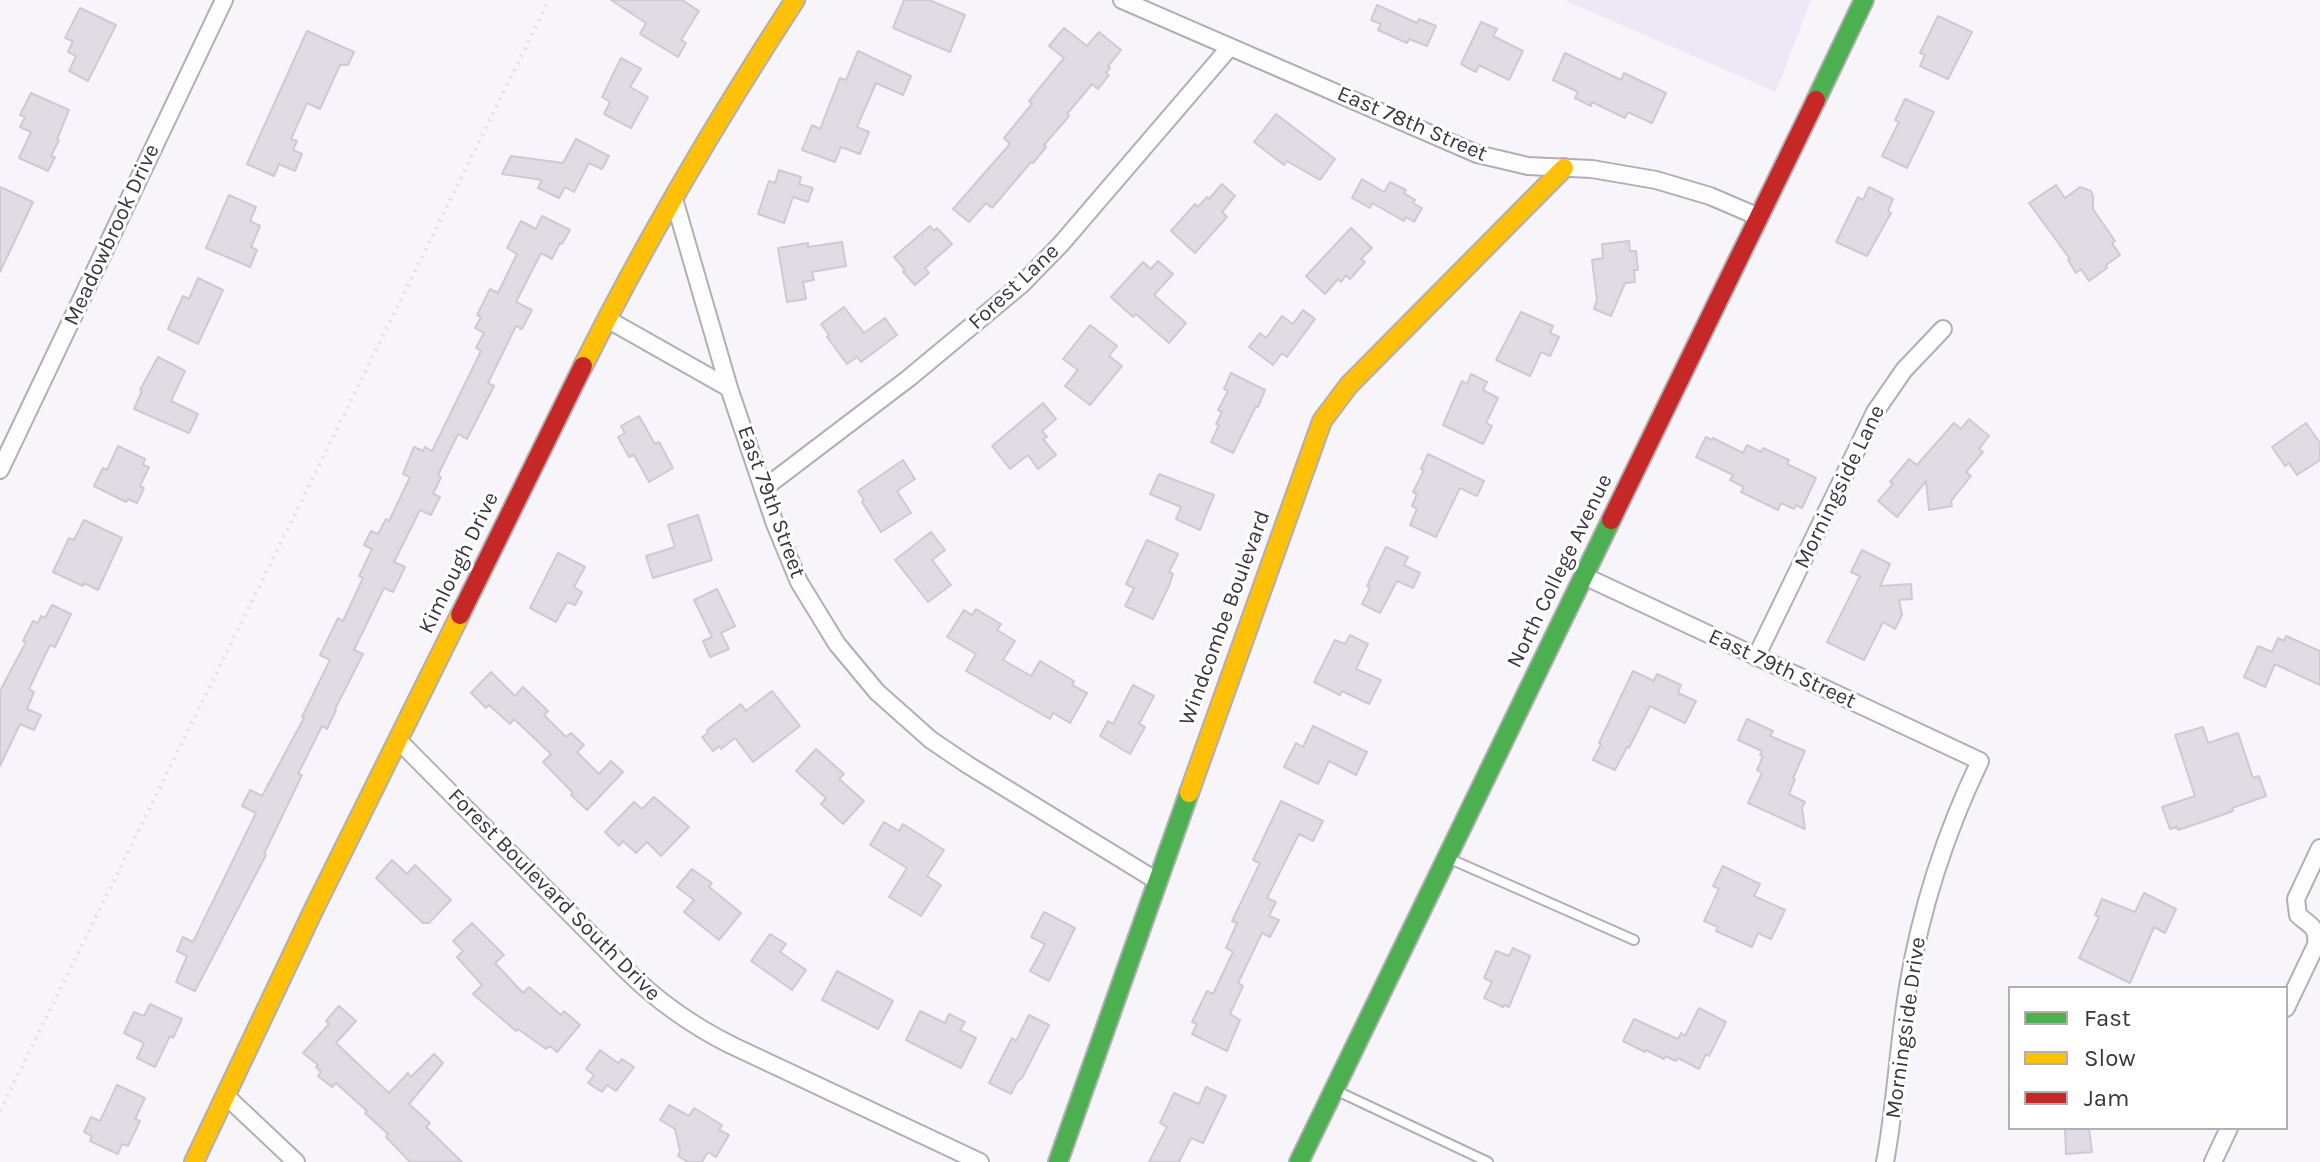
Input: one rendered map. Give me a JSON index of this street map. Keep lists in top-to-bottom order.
{
  "streets": {
    "street": [
      "East 78th Street",
      "Meadowbrook Drive",
      "Forest Lane",
      "Morningside Lane",
      "East 79th Street",
      "Kimlough Drive",
      "North College Avenue",
      "Windcombe Boulevard",
      "Forest Boulevard South Drive",
      "Morningside Drive"
    ]
  },
  "crossings": [
    ["East 78th Street", "Forest Lane"],
    ["East 78th Street", "North College Avenue"],
    ["East 78th Street", "Windcombe Boulevard"],
    ["Forest Lane", "East 79th Street"],
    ["Morningside Lane", "East 79th Street"],
    ["East 79th Street", "Kimlough Drive"],
    ["East 79th Street", "North College Avenue"],
    ["East 79th Street", "Windcombe Boulevard"],
    ["East 79th Street", "Morningside Drive"],
    ["Kimlough Drive", "Forest Boulevard South Drive"]
  ],
  "legend": ["Fast", "Slow", "Jam"]
}
